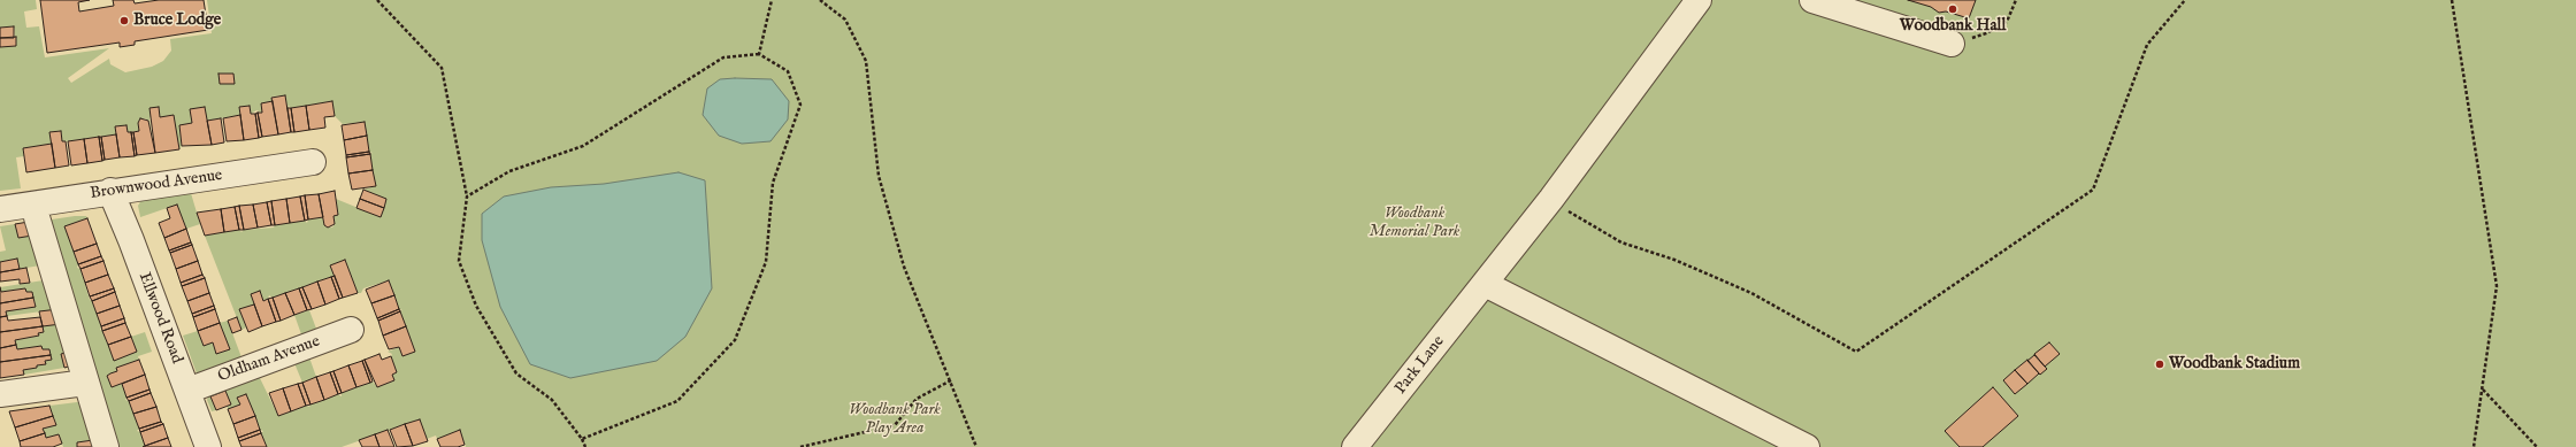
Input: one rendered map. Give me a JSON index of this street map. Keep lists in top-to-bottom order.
{
  "streets": {
    "street": [
      "Brownwood Avenue",
      "Ellwood Road",
      "Oldham Avenue",
      "Park Lane"
    ]
  },
  "crossings": [
    ["Brownwood Avenue", "Ellwood Road"],
    ["Ellwood Road", "Oldham Avenue"]
  ],
  "parks": ["Woodbank Memorial Park", "Woodbank Park Play Area"],
  "places": ["Woodbank Hall", "Bruce Lodge", "Woodbank Stadium"]
}
